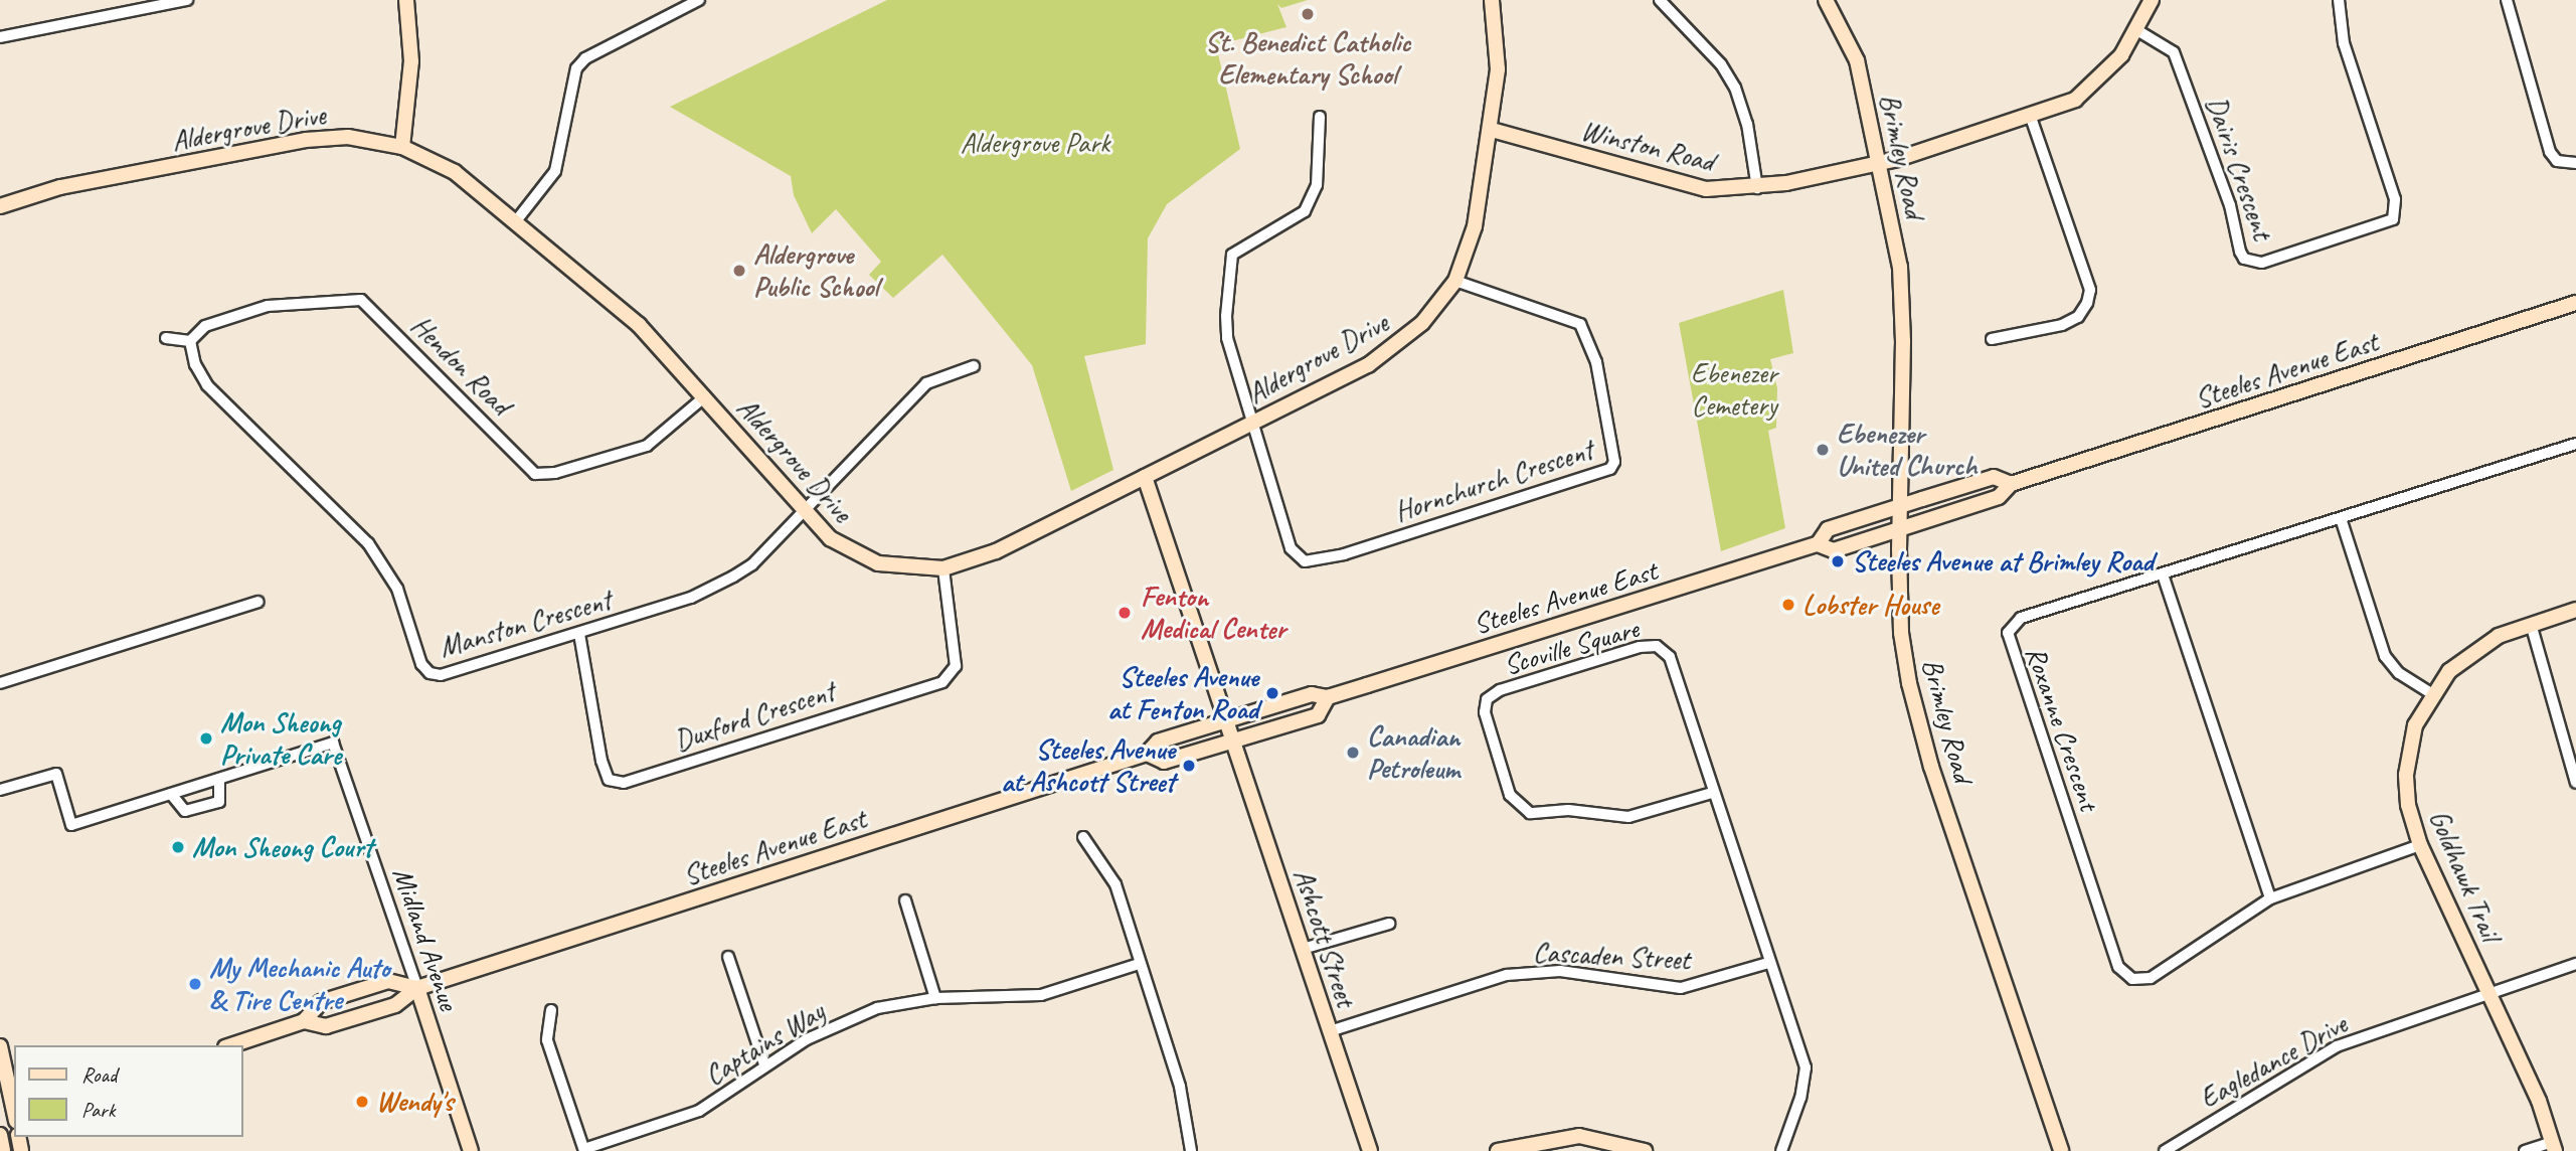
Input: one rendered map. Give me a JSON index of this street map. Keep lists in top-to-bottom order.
{
  "streets": {
    "street": [
      "Aldergrove Drive",
      "Winston Road",
      "Brimley Road",
      "Dairis Crescent",
      "Hendon Road",
      "Steeles Avenue East",
      "Hornchurch Crescent",
      "Manston Crescent",
      "Scoville Square",
      "Duxford Crescent",
      "Roxanne Crescent",
      "Goldhawk Trail",
      "Ashcott Street",
      "Midland Avenue",
      "Cascaden Street",
      "Captains Way",
      "Eagledance Drive"
    ]
  },
  "crossings": [
    ["Aldergrove Drive", "Winston Road"],
    ["Aldergrove Drive", "Hendon Road"],
    ["Aldergrove Drive", "Hornchurch Crescent"],
    ["Aldergrove Drive", "Manston Crescent"],
    ["Aldergrove Drive", "Duxford Crescent"],
    ["Aldergrove Drive", "Ashcott Street"],
    ["Winston Road", "Brimley Road"],
    ["Winston Road", "Dairis Crescent"],
    ["Brimley Road", "Steeles Avenue East"],
    ["Hendon Road", "Manston Crescent"],
    ["Steeles Avenue East", "Ashcott Street"],
    ["Steeles Avenue East", "Midland Avenue"],
    ["Manston Crescent", "Duxford Crescent"],
    ["Scoville Square", "Cascaden Street"],
    ["Roxanne Crescent", "Goldhawk Trail"],
    ["Goldhawk Trail", "Eagledance Drive"],
    ["Ashcott Street", "Cascaden Street"]
  ],
  "parks": ["Aldergrove Park", "Ebenezer Cemetery"],
  "places": [
    "St. Benedict Catholic Elementary School",
    "Aldergrove Public School",
    "Ebenezer United Church",
    "Steeles Avenue at Brimley Road",
    "Lobster House",
    "Fenton Medical Center",
    "Steeles Avenue at Fenton Road",
    "Mon Sheong Private Care",
    "Canadian Petroleum",
    "Steeles Avenue at Ashcott Street",
    "Mon Sheong Court",
    "My Mechanic Auto & Tire Centre",
    "Wendy's"
  ],
  "legend": ["Road", "Park"]
}
